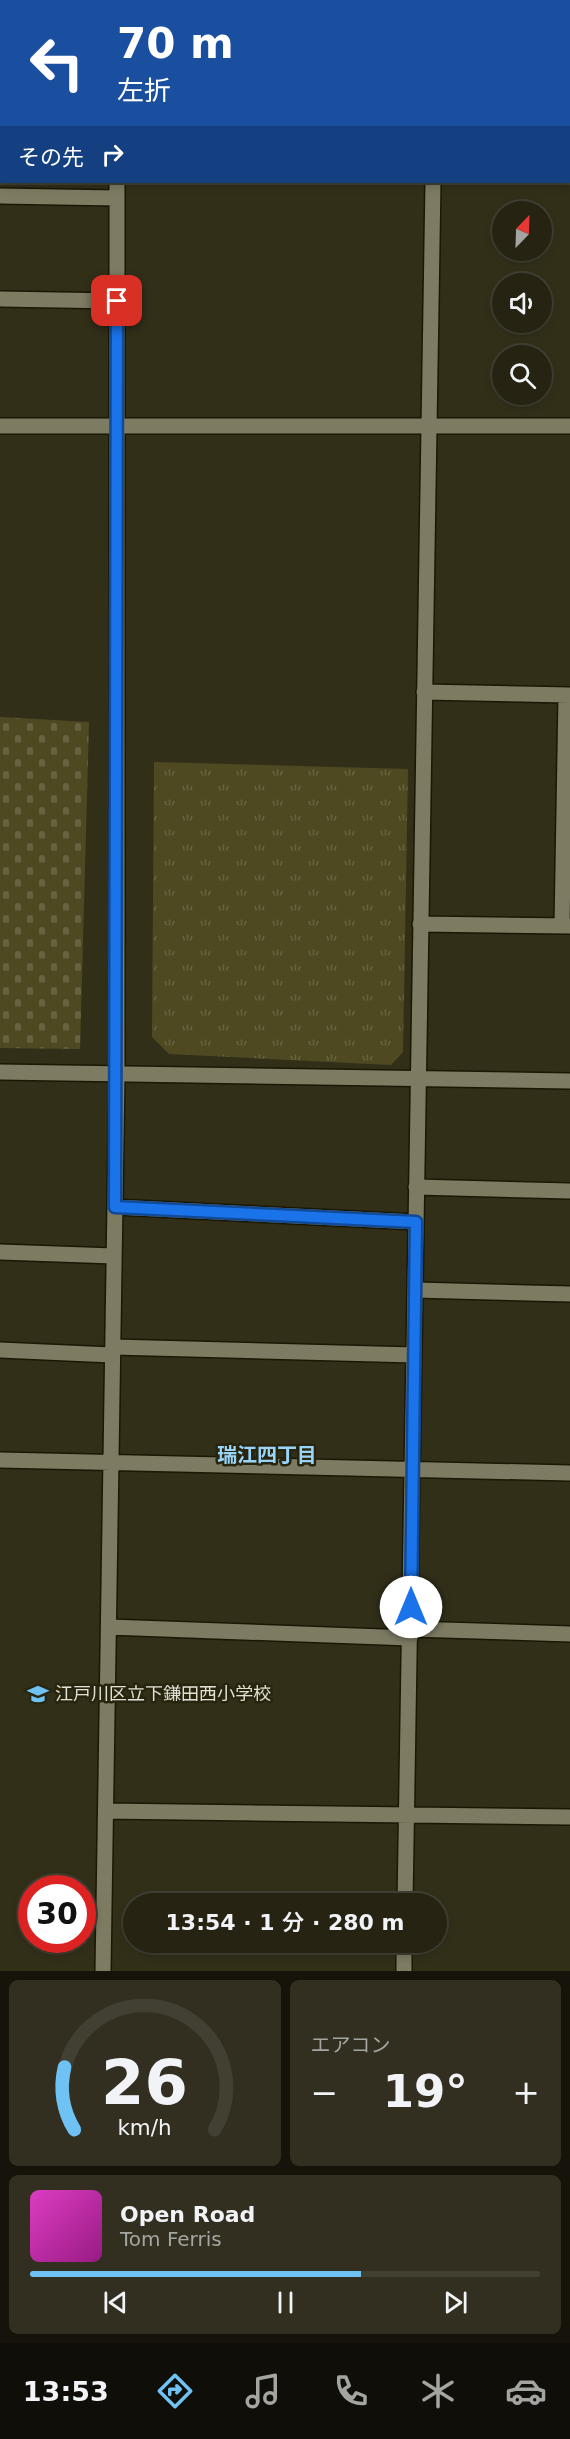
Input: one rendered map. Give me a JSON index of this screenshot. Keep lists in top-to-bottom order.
{
  "districts": ["瑞江四丁目"],
  "places": {
    "school or university": ["江戸川区立下鎌田西小学校"]
  },
  "north": "top right",
  "page": {
    "turn": ["70 m", "左折"],
    "then": "その先",
    "limit": "30",
    "trip": "13:54 · 1 分 · 280 m",
    "tile": "エアコン",
    "heat": ["−", "19°", "+"],
    "song": ["Open Road", "Tom Ferris"],
    "tabs": "13:53",
    "gauge": ["26", "km/h"]
  }
}
